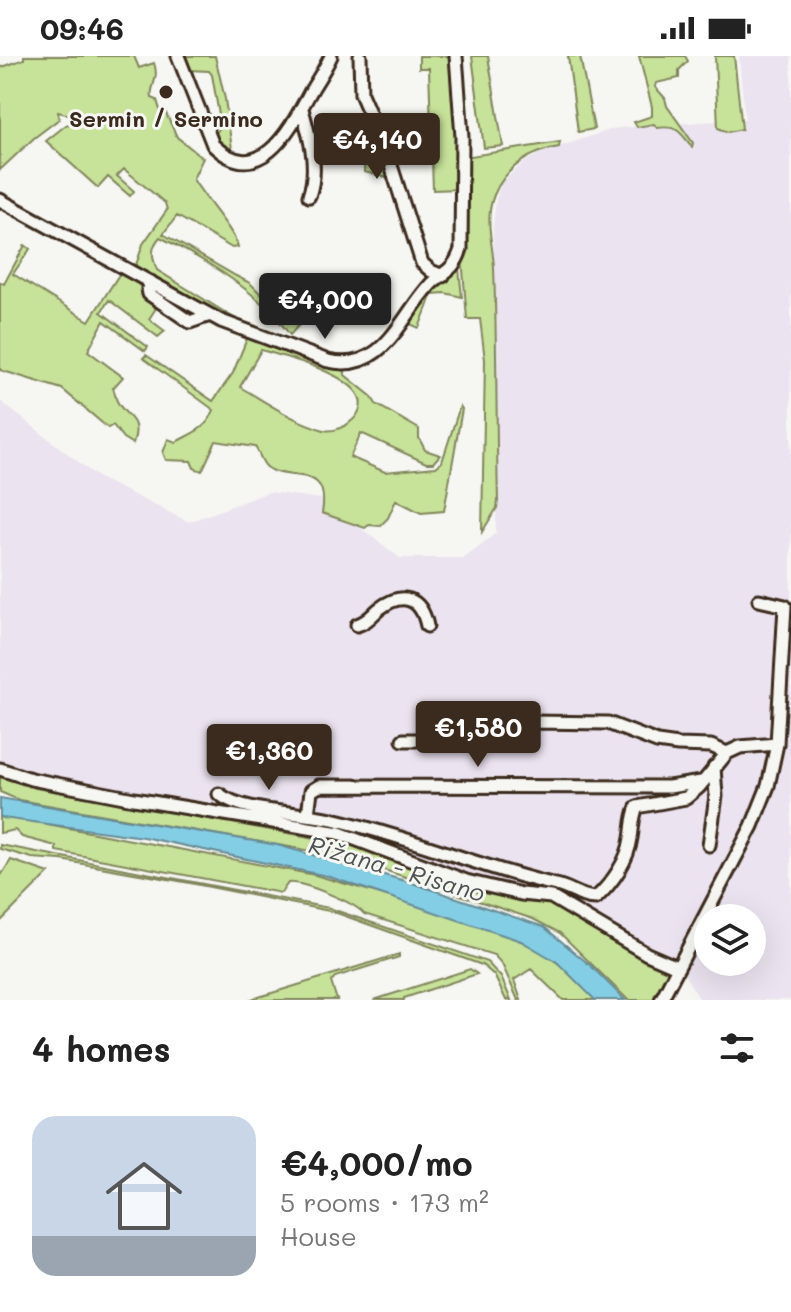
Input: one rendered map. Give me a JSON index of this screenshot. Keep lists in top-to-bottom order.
{
  "water": ["Rižana - Risano"],
  "places": ["Sermin / Sermino"],
  "page": {
    "status": "09:46",
    "price": [
      "€4,140",
      "€4,000",
      "€1,580",
      "€1,360"
    ],
    "heading": "4 homes",
    "list": [
      {
        "name": "€4,000/mo",
        "note": "5 rooms · 173 m² · House"
      }
    ]
  }
}
